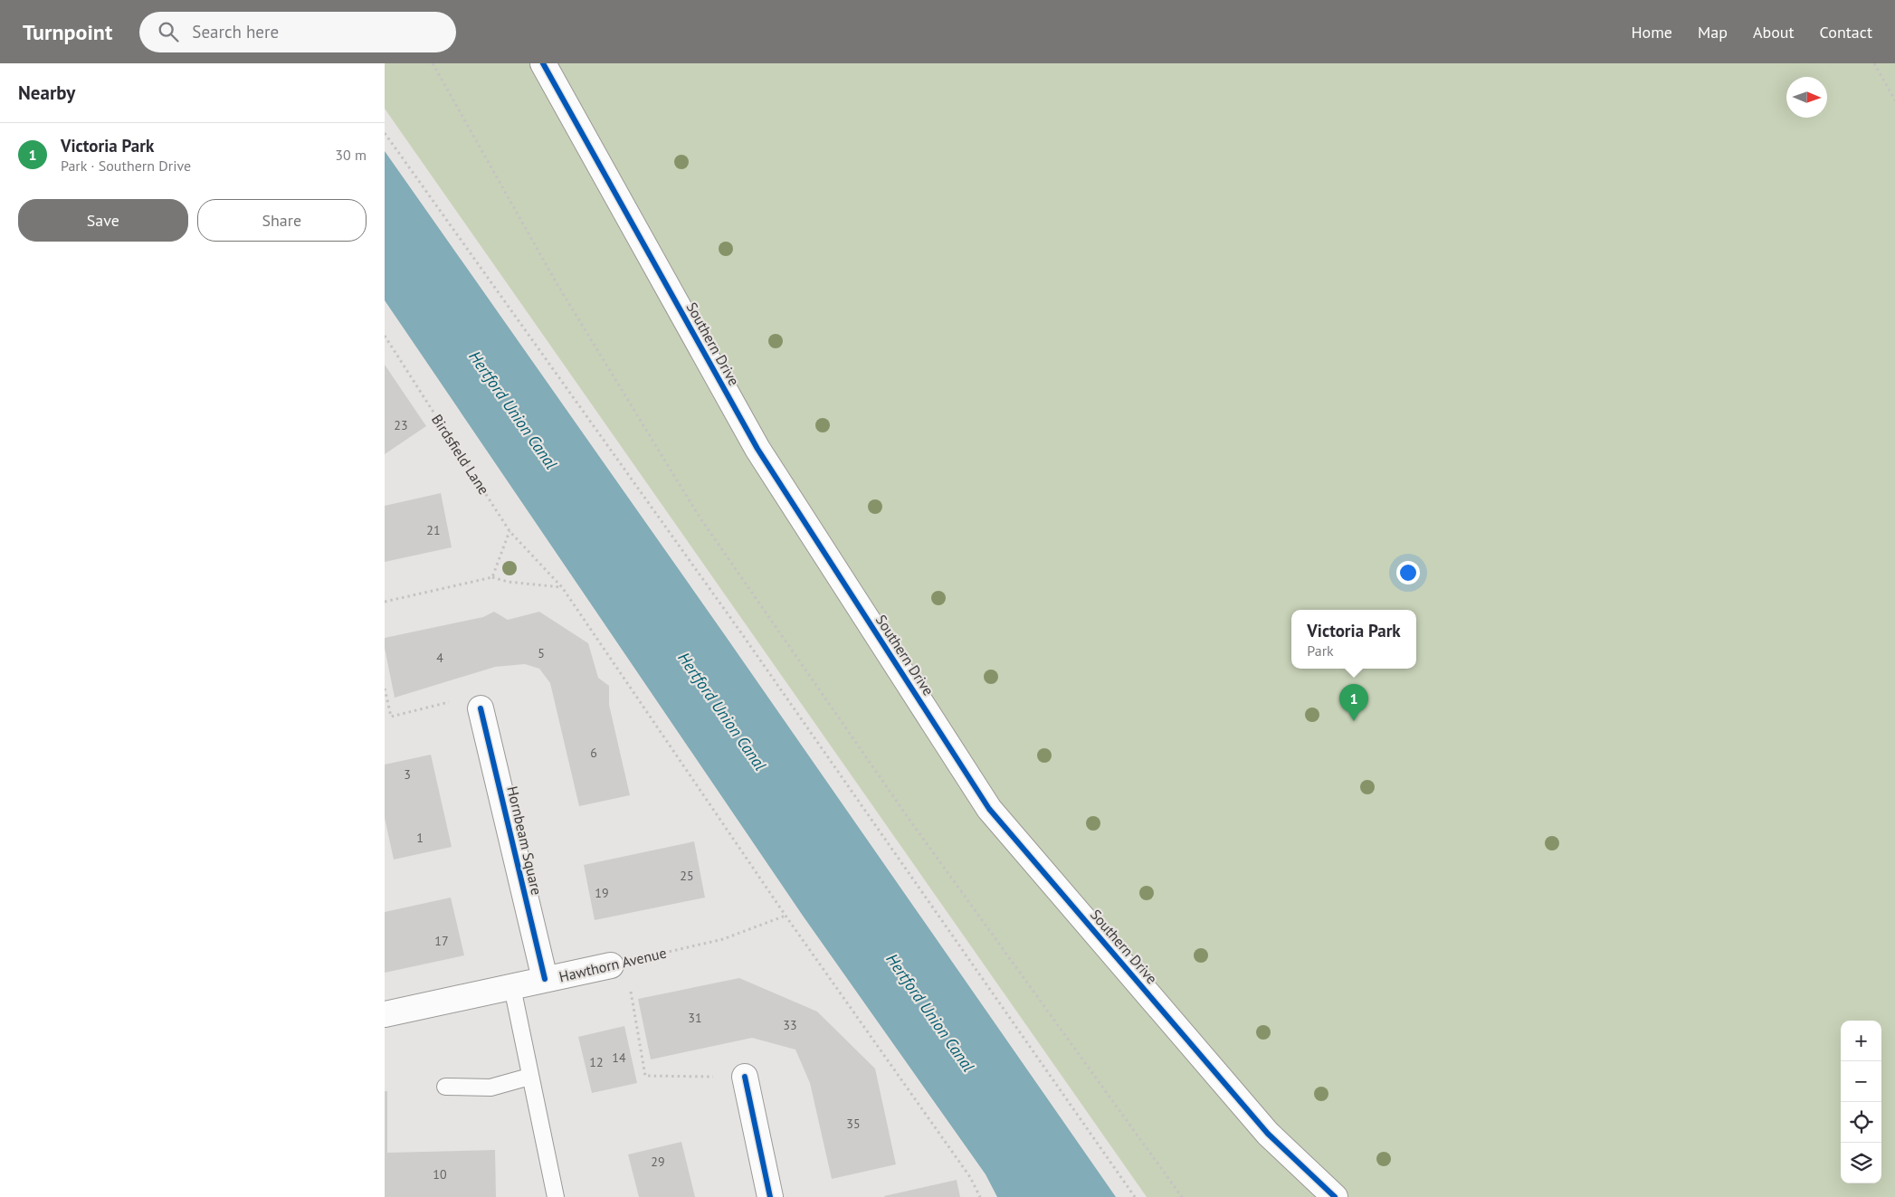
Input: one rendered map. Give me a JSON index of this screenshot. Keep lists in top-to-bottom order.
{
  "streets": {
    "street": ["Southern Drive", "Hornbeam Square", "Hawthorn Avenue"],
    "path": ["Birdsfield Lane"]
  },
  "crossings": [
    ["Birdsfield Lane", "Hawthorn Avenue"],
    ["Hornbeam Square", "Hawthorn Avenue"]
  ],
  "water": ["Hertford Union Canal"],
  "house_numbers": [
    "23",
    "21",
    "5",
    "4",
    "6",
    "3",
    "1",
    "25",
    "19",
    "17",
    "31",
    "33",
    "14",
    "12",
    "35",
    "29",
    "10"
  ],
  "north": "right",
  "page": {
    "header": "Turnpoint",
    "search": "Search here",
    "nav": [
      "Home",
      "Map",
      "About",
      "Contact"
    ],
    "heading": "Nearby",
    "list": [
      {
        "mark": "1",
        "name": "Victoria Park",
        "note": "Park · Southern Drive",
        "value": "30 m"
      }
    ],
    "buttons": ["Save", "Share"],
    "popup": ["Victoria Park", "Park"],
    "pins": "1",
    "map_buttons": ["+", "−"]
  }
}
